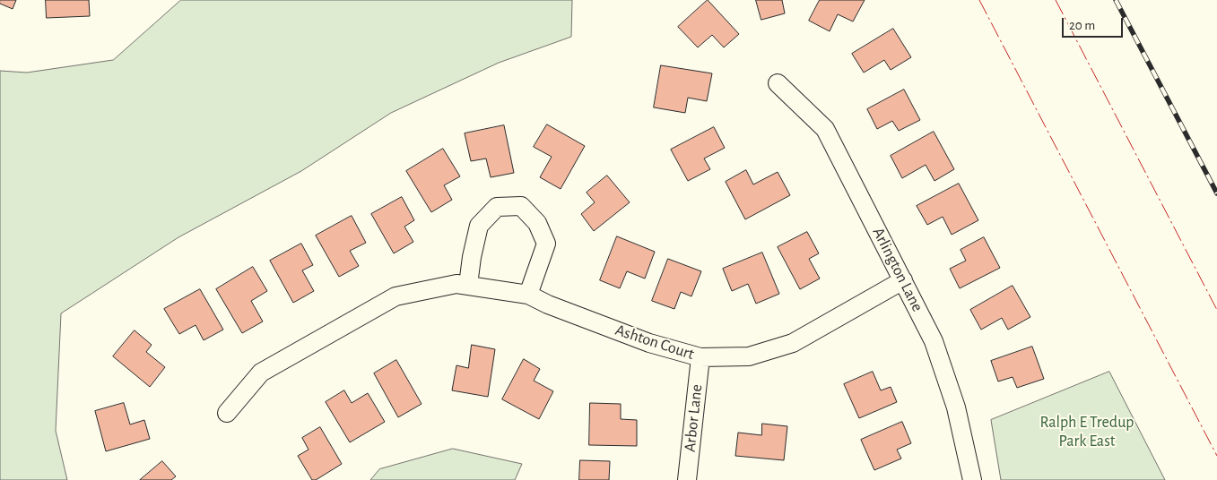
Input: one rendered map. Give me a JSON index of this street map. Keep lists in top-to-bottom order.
{
  "streets": {
    "street": ["Arlington Lane", "Ashton Court", "Arbor Lane"]
  },
  "crossings": [
    ["Arlington Lane", "Ashton Court"],
    ["Ashton Court", "Arbor Lane"]
  ],
  "parks": ["Ralph E Tredup Park East"],
  "scale_bar": "20 m"
}
